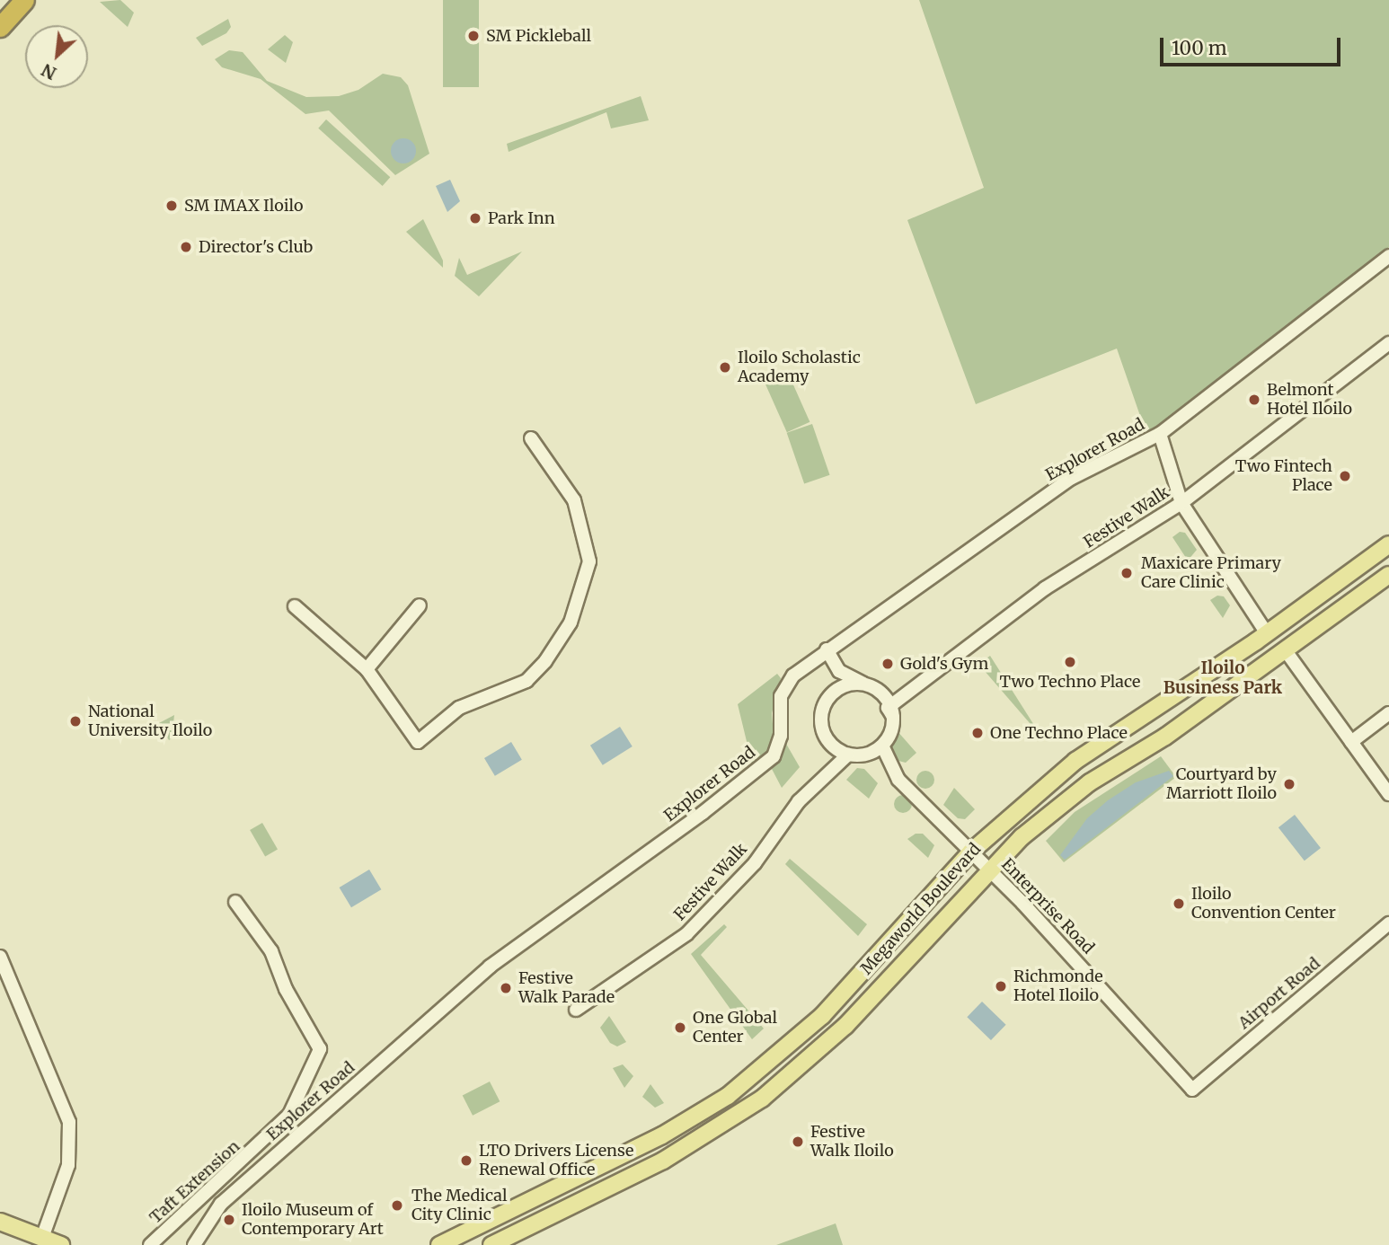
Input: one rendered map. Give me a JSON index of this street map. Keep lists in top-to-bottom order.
{
  "streets": {
    "main road": ["Megaworld Boulevard"],
    "street": [
      "Explorer Road",
      "Festive Walk",
      "Enterprise Road",
      "Airport Road",
      "Taft Extension"
    ]
  },
  "crossings": [
    ["Enterprise Road", "Megaworld Boulevard"],
    ["Enterprise Road", "Airport Road"]
  ],
  "districts": ["Iloilo Business Park"],
  "places": [
    "SM Pickleball",
    "SM IMAX Iloilo",
    "Park Inn",
    "Director's Club",
    "Iloilo Scholastic Academy",
    "Belmont Hotel Iloilo",
    "Two Fintech Place",
    "Maxicare Primary Care Clinic",
    "Two Techno Place",
    "Gold's Gym",
    "National University Iloilo",
    "One Techno Place",
    "Courtyard by Marriott Iloilo",
    "Iloilo Convention Center",
    "Richmonde Hotel Iloilo",
    "Festive Walk Parade",
    "One Global Center",
    "Festive Walk Iloilo",
    "LTO Drivers License Renewal Office",
    "The Medical City Clinic",
    "Iloilo Museum of Contemporary Art"
  ],
  "scale_bar": "100 m",
  "north": "bottom left"
}
